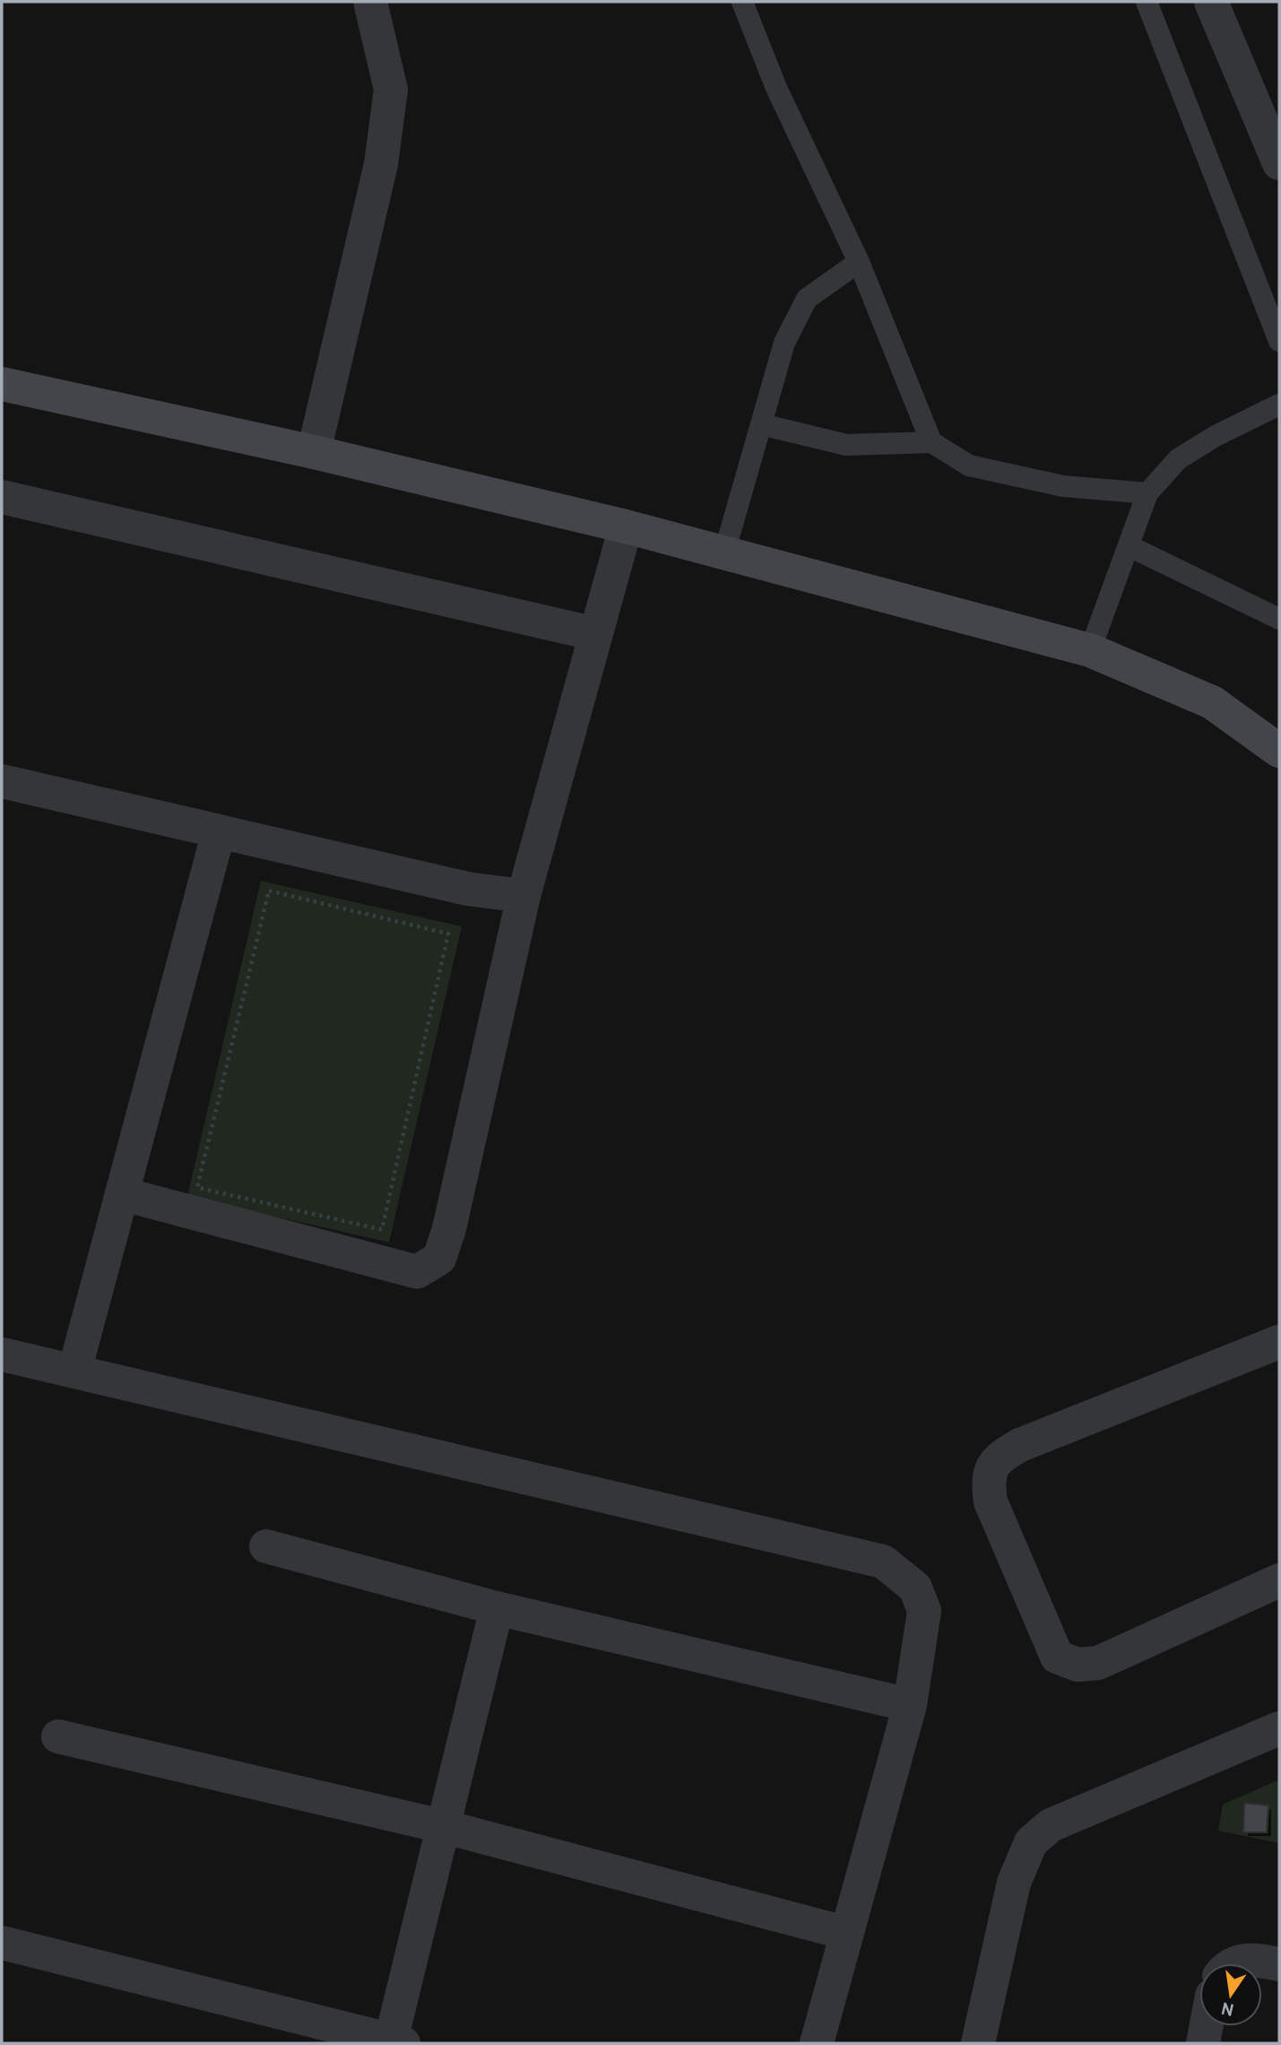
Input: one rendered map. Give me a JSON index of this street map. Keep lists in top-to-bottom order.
{
  "north": "bottom"
}
